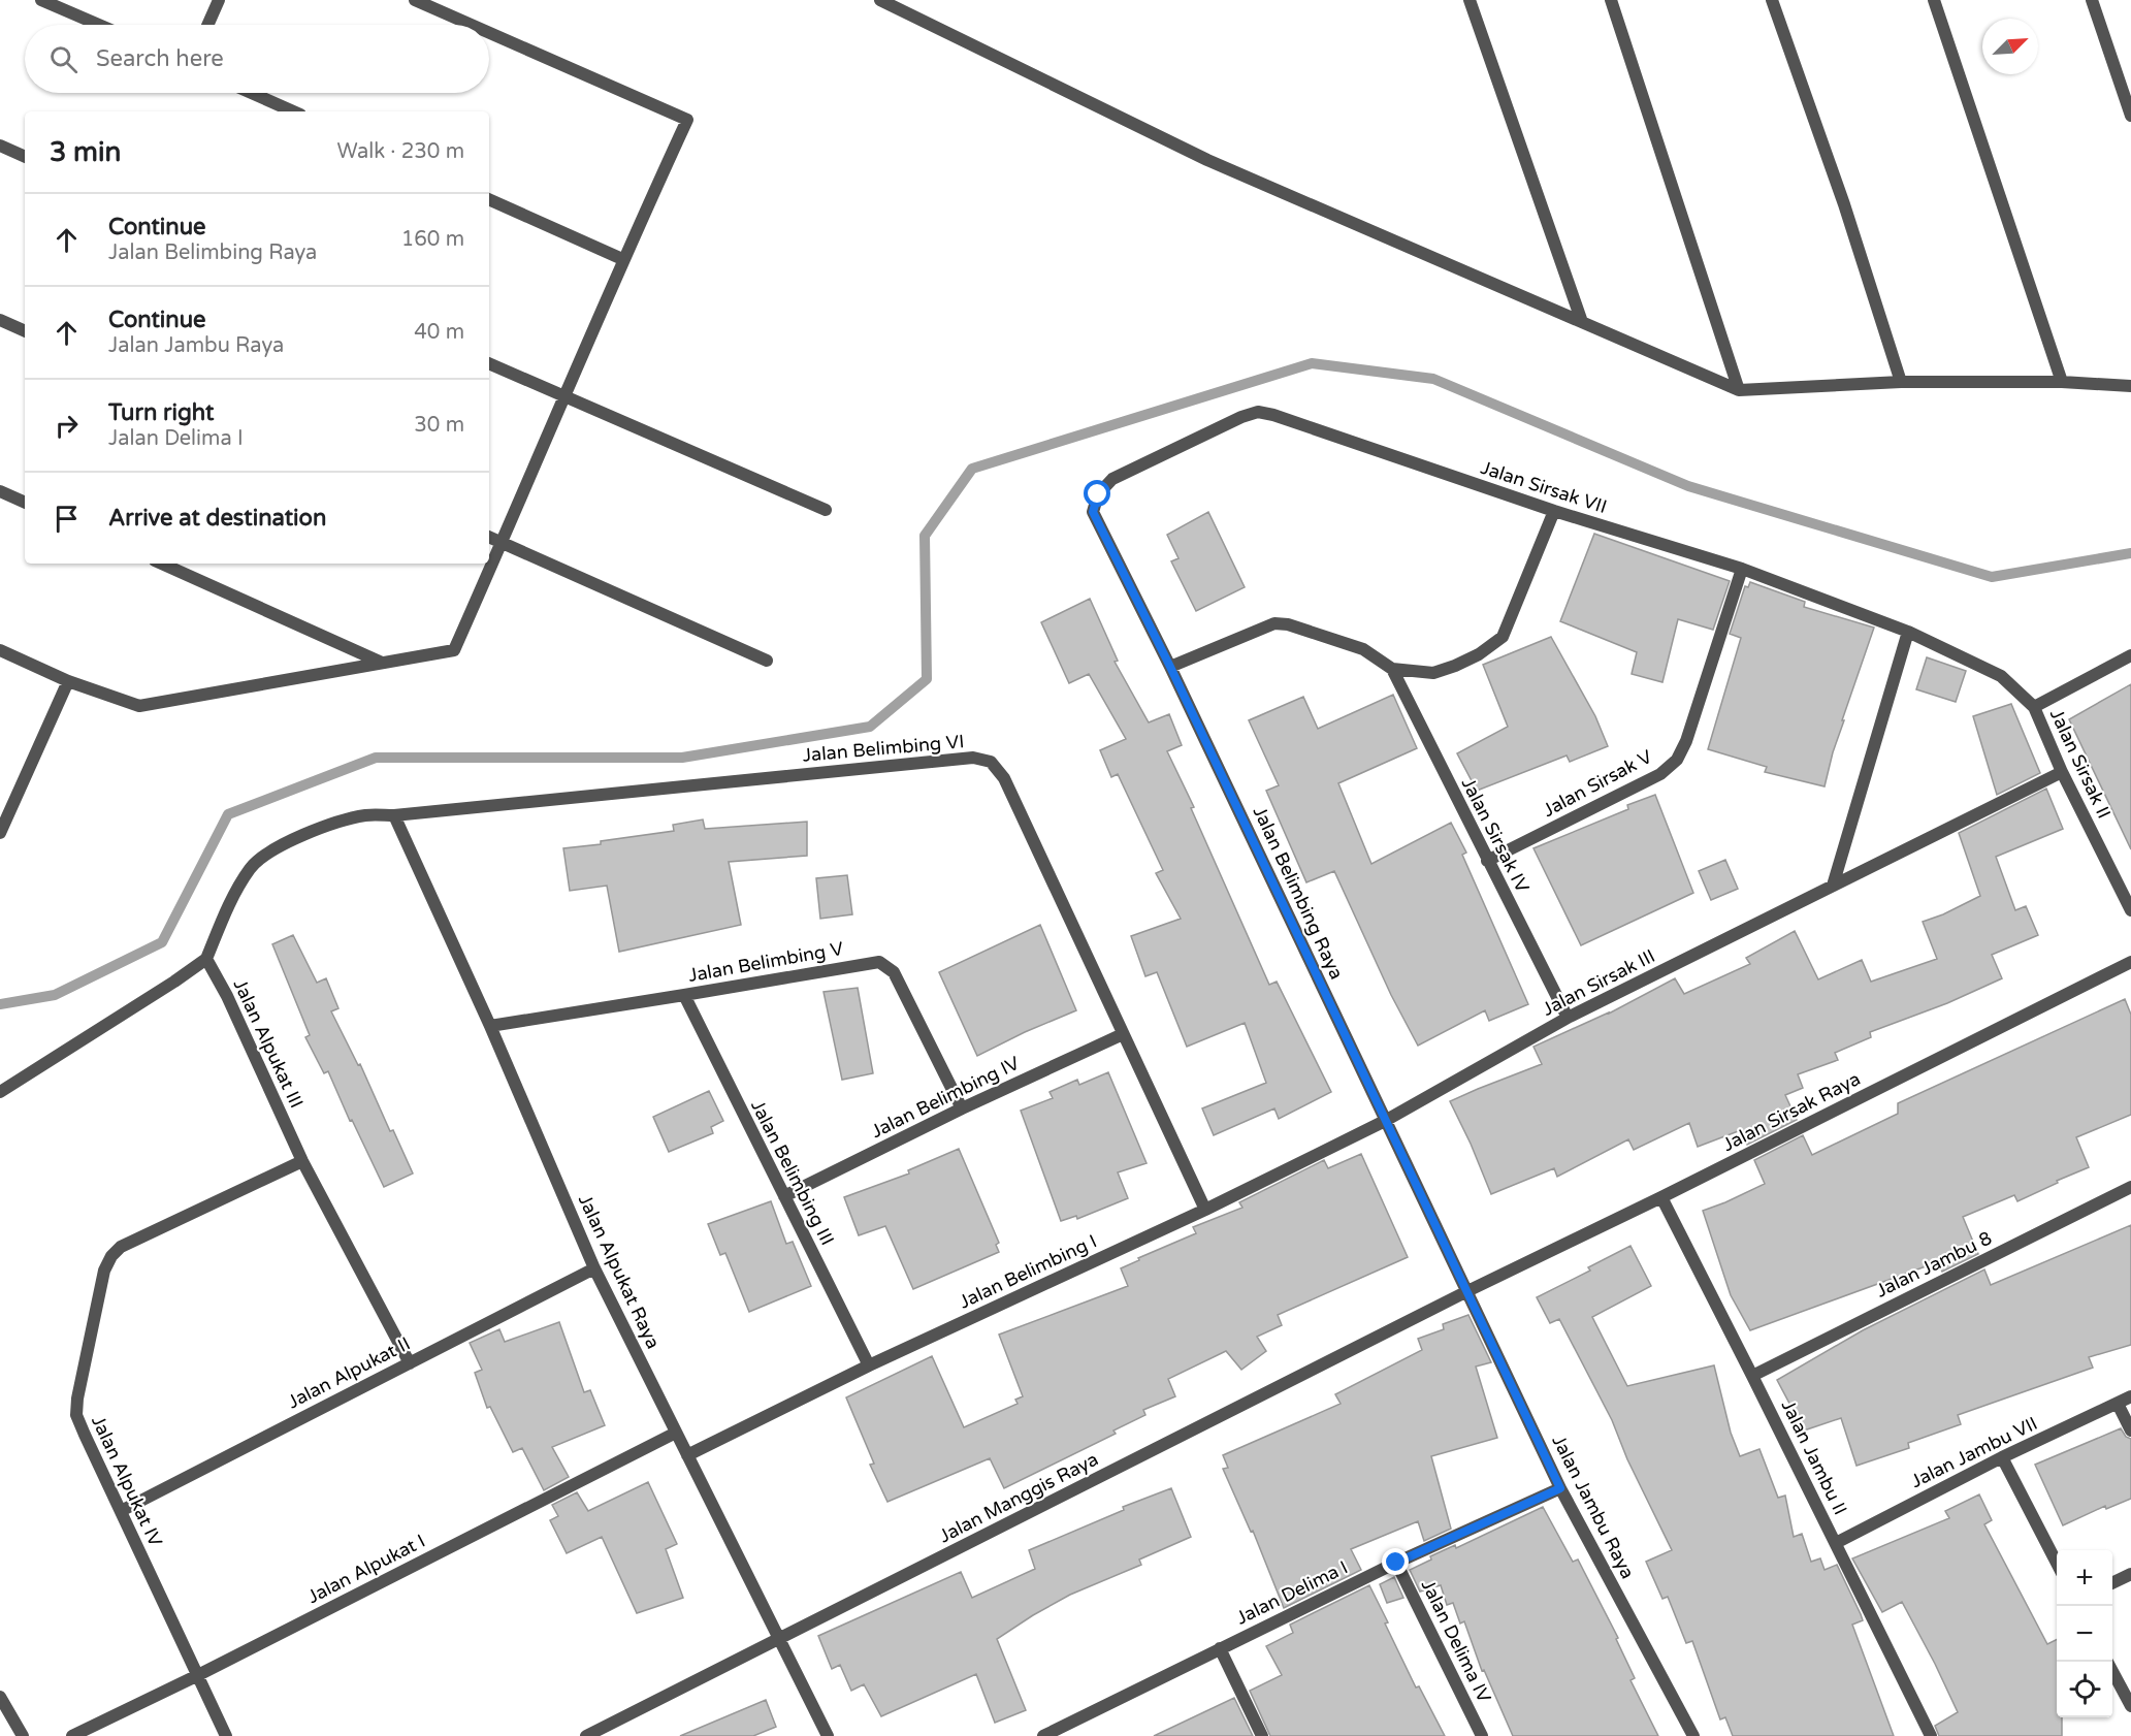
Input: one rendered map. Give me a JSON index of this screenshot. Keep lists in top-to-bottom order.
{
  "streets": {
    "street": [
      "Jalan Sirsak VII",
      "Jalan Belimbing VI",
      "Jalan Sirsak II",
      "Jalan Sirsak V",
      "Jalan Sirsak IV",
      "Jalan Belimbing Raya",
      "Jalan Belimbing V",
      "Jalan Sirsak III",
      "Jalan Alpukat III",
      "Jalan Belimbing IV",
      "Jalan Sirsak Raya",
      "Jalan Belimbing III",
      "Jalan Jambu 8",
      "Jalan Alpukat Raya",
      "Jalan Belimbing I",
      "Jalan Alpukat II",
      "Jalan Jambu VII",
      "Jalan Jambu II",
      "Jalan Alpukat IV",
      "Jalan Manggis Raya",
      "Jalan Jambu Raya",
      "Jalan Alpukat I",
      "Jalan Delima I",
      "Jalan Delima IV"
    ]
  },
  "crossings": [
    ["Jalan Sirsak VII", "Jalan Sirsak II"],
    ["Jalan Sirsak VII", "Jalan Sirsak V"],
    ["Jalan Sirsak VII", "Jalan Belimbing Raya"],
    ["Jalan Belimbing VI", "Jalan Alpukat III"],
    ["Jalan Belimbing VI", "Jalan Belimbing IV"],
    ["Jalan Belimbing VI", "Jalan Alpukat Raya"],
    ["Jalan Belimbing VI", "Jalan Belimbing I"],
    ["Jalan Sirsak II", "Jalan Sirsak III"],
    ["Jalan Sirsak V", "Jalan Sirsak IV"],
    ["Jalan Sirsak IV", "Jalan Sirsak III"],
    ["Jalan Belimbing Raya", "Jalan Sirsak III"],
    ["Jalan Belimbing Raya", "Jalan Sirsak Raya"],
    ["Jalan Belimbing Raya", "Jalan Belimbing I"],
    ["Jalan Belimbing Raya", "Jalan Manggis Raya"],
    ["Jalan Belimbing Raya", "Jalan Jambu Raya"],
    ["Jalan Belimbing V", "Jalan Belimbing IV"],
    ["Jalan Belimbing V", "Jalan Belimbing III"],
    ["Jalan Belimbing V", "Jalan Alpukat Raya"],
    ["Jalan Sirsak III", "Jalan Belimbing I"],
    ["Jalan Alpukat III", "Jalan Alpukat II"],
    ["Jalan Alpukat III", "Jalan Alpukat IV"],
    ["Jalan Belimbing IV", "Jalan Belimbing III"],
    ["Jalan Sirsak Raya", "Jalan Jambu II"],
    ["Jalan Sirsak Raya", "Jalan Manggis Raya"],
    ["Jalan Sirsak Raya", "Jalan Jambu Raya"],
    ["Jalan Belimbing III", "Jalan Belimbing I"],
    ["Jalan Jambu 8", "Jalan Jambu II"],
    ["Jalan Alpukat Raya", "Jalan Belimbing I"],
    ["Jalan Alpukat Raya", "Jalan Alpukat II"],
    ["Jalan Alpukat Raya", "Jalan Manggis Raya"],
    ["Jalan Alpukat Raya", "Jalan Alpukat I"],
    ["Jalan Alpukat II", "Jalan Alpukat IV"],
    ["Jalan Jambu VII", "Jalan Jambu II"],
    ["Jalan Alpukat IV", "Jalan Alpukat I"],
    ["Jalan Manggis Raya", "Jalan Jambu Raya"],
    ["Jalan Jambu Raya", "Jalan Delima I"],
    ["Jalan Delima I", "Jalan Delima IV"]
  ],
  "north": "top right",
  "page": {
    "search": "Search here",
    "heading": ["3 min", "Walk · 230 m"],
    "list": [
      ["Continue", "Jalan Belimbing Raya", "160 m"],
      ["Continue", "Jalan Jambu Raya", "40 m"],
      ["Turn right", "Jalan Delima I", "30 m"],
      "Arrive at destination"
    ],
    "map_buttons": ["+", "−"]
  }
}
